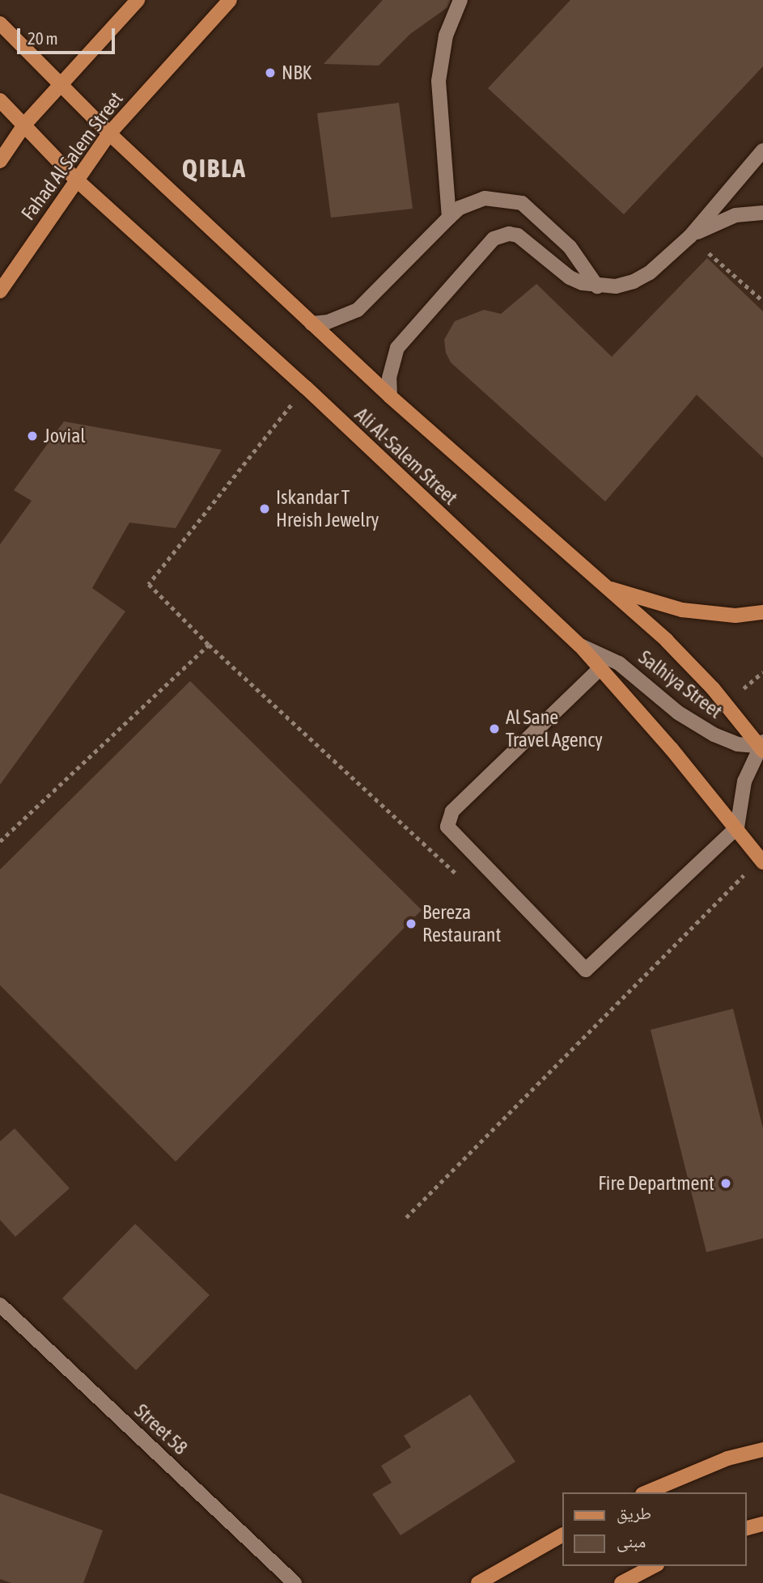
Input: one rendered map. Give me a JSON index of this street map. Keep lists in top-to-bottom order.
{
  "streets": {
    "main road": ["Fahad Al Salem Street", "Ali Al-Salem Street"],
    "street": ["Salhiya Street", "Street 58"]
  },
  "crossings": [
    ["Fahad Al Salem Street", "Ali Al-Salem Street"],
    ["Ali Al-Salem Street", "Salhiya Street"]
  ],
  "districts": ["QIBLA"],
  "places": [
    "NBK",
    "Jovial",
    "Iskandar T Hreish Jewelry",
    "Al Sane Travel Agency",
    "Bereza Restaurant",
    "Fire Department"
  ],
  "legend": ["طريق", "مبنى"],
  "scale_bar": "20 m"
}
